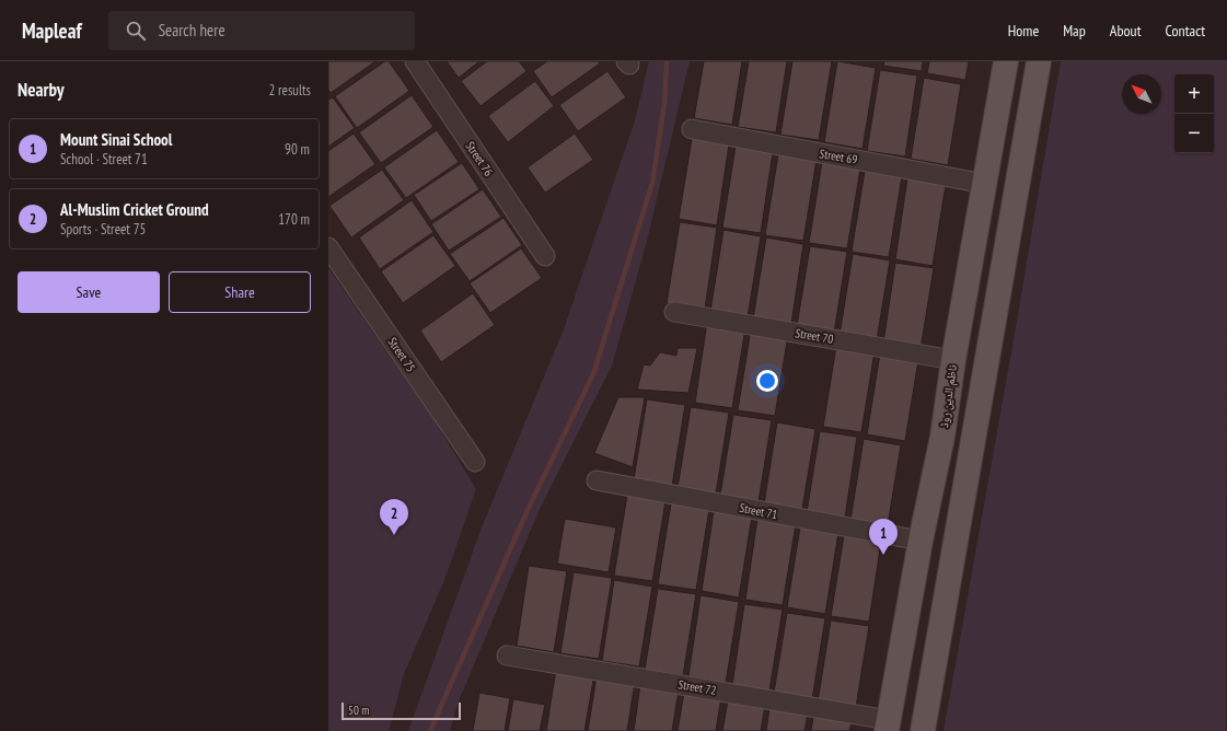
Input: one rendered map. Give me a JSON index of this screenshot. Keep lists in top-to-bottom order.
{
  "streets": {
    "main road": ["ناظم الدین روڈ"],
    "street": [
      "Street 69",
      "Street 76",
      "Street 70",
      "Street 75",
      "Street 71",
      "Street 72"
    ]
  },
  "crossings": [
    ["Street 69", "ناظم الدین روڈ"],
    ["Street 70", "ناظم الدین روڈ"],
    ["ناظم الدین روڈ", "Street 71"],
    ["ناظم الدین روڈ", "Street 72"]
  ],
  "scale_bar": "50 m",
  "north": "top left",
  "page": {
    "header": "Mapleaf",
    "search": "Search here",
    "nav": [
      "Home",
      "Map",
      "About",
      "Contact"
    ],
    "heading": ["Nearby", "2 results"],
    "map_buttons": ["+", "−"],
    "list": [
      {
        "mark": "1",
        "name": "Mount Sinai School",
        "note": "School · Street 71",
        "value": "90 m"
      },
      {
        "mark": "2",
        "name": "Al-Muslim Cricket Ground",
        "note": "Sports · Street 75",
        "value": "170 m"
      }
    ],
    "buttons": ["Save", "Share"],
    "pins": ["2", "1"],
    "scale": "50 m"
  }
}
